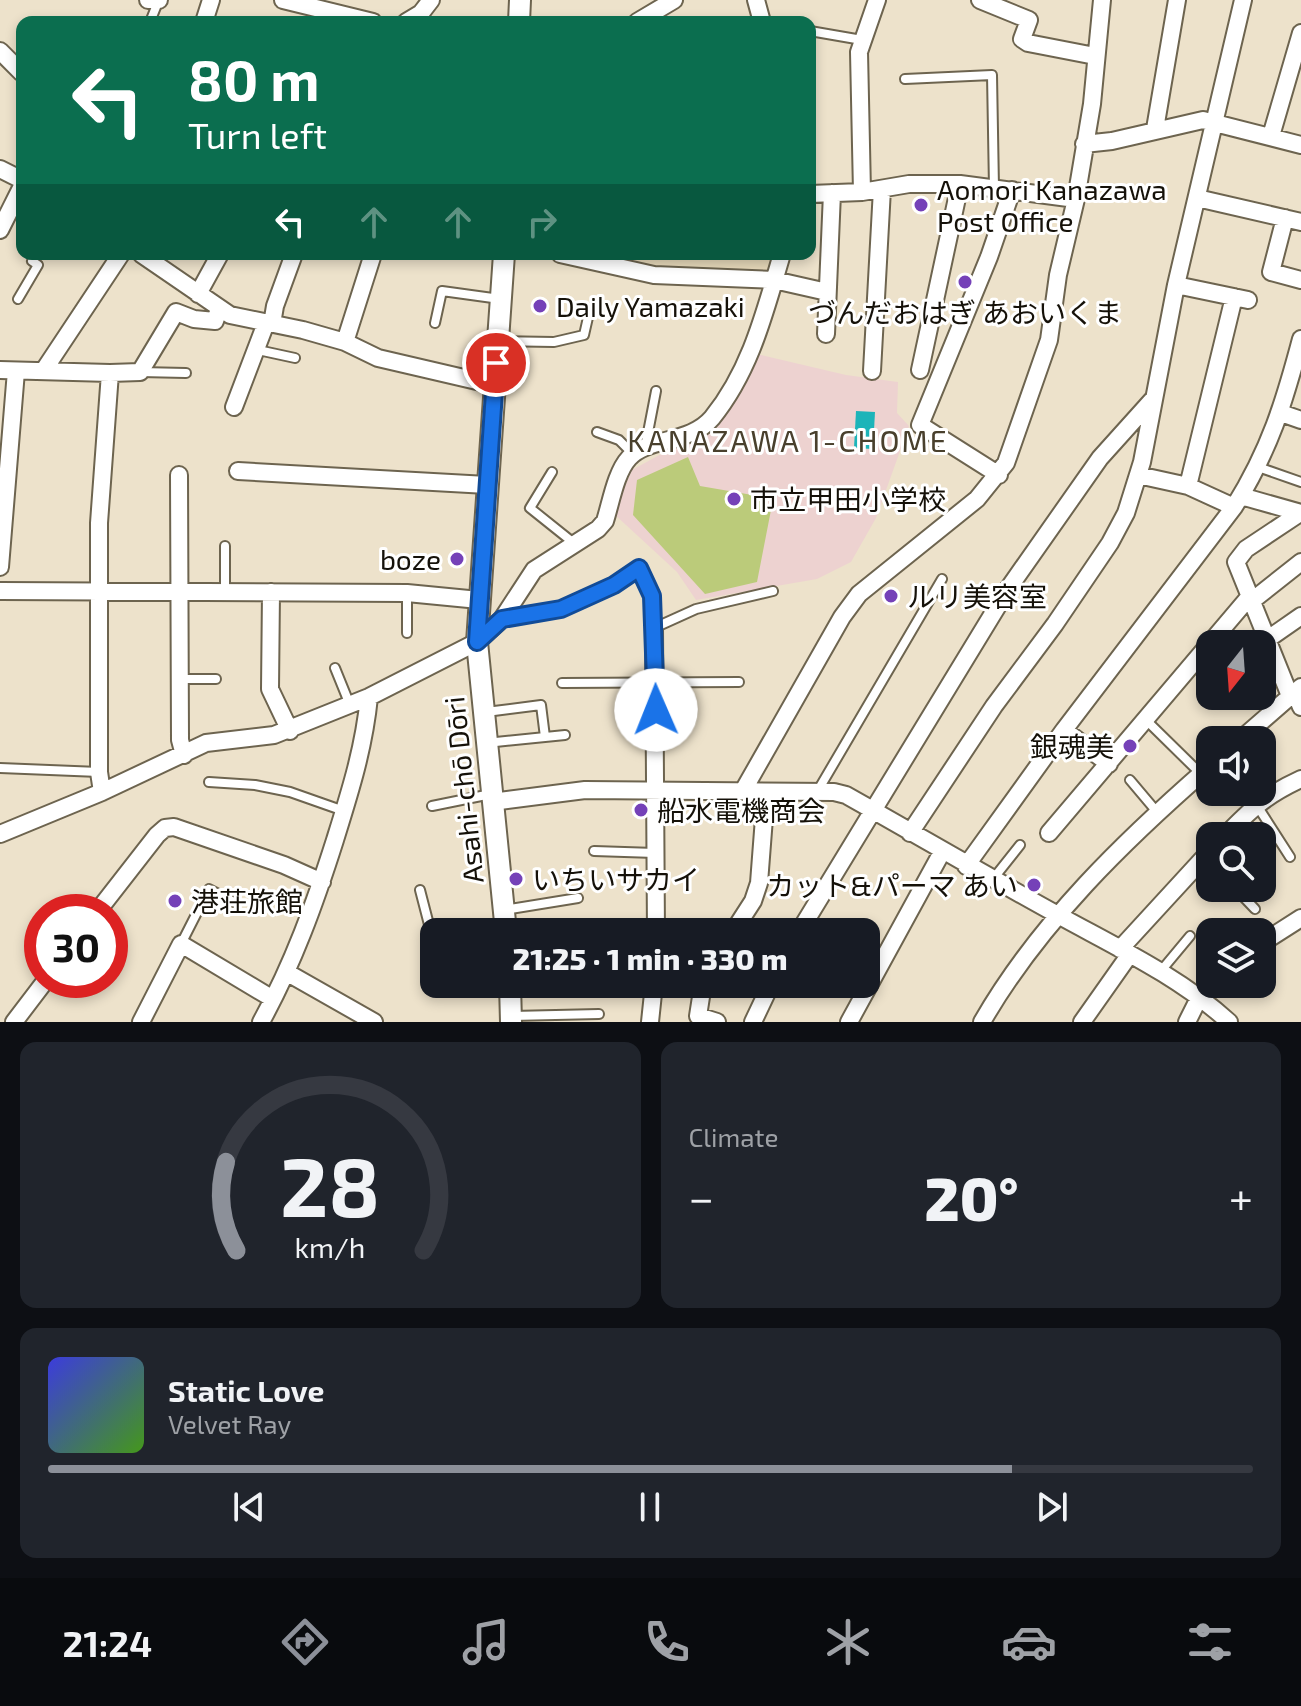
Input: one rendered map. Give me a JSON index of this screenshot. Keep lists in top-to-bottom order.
{
  "streets": {
    "street": ["Asahi-chō Dōri"]
  },
  "districts": ["KANAZAWA 1-CHOME"],
  "places": [
    "Aomori Kanazawa Post Office",
    "づんだおはぎ あおいくま",
    "Daily Yamazaki",
    "市立甲田小学校",
    "boze",
    "ルリ美容室",
    "銀魂美",
    "船水電機商会",
    "いちいサカイ",
    "カット&パーマ あい",
    "港荘旅館"
  ],
  "north": "bottom",
  "page": {
    "turn": ["80 m", "Turn left"],
    "limit": "30",
    "trip": "21:25 · 1 min · 330 m",
    "tile": "Climate",
    "heat": ["−", "20°", "+"],
    "song": ["Static Love", "Velvet Ray"],
    "tabs": "21:24",
    "gauge": ["28", "km/h"]
  }
}
